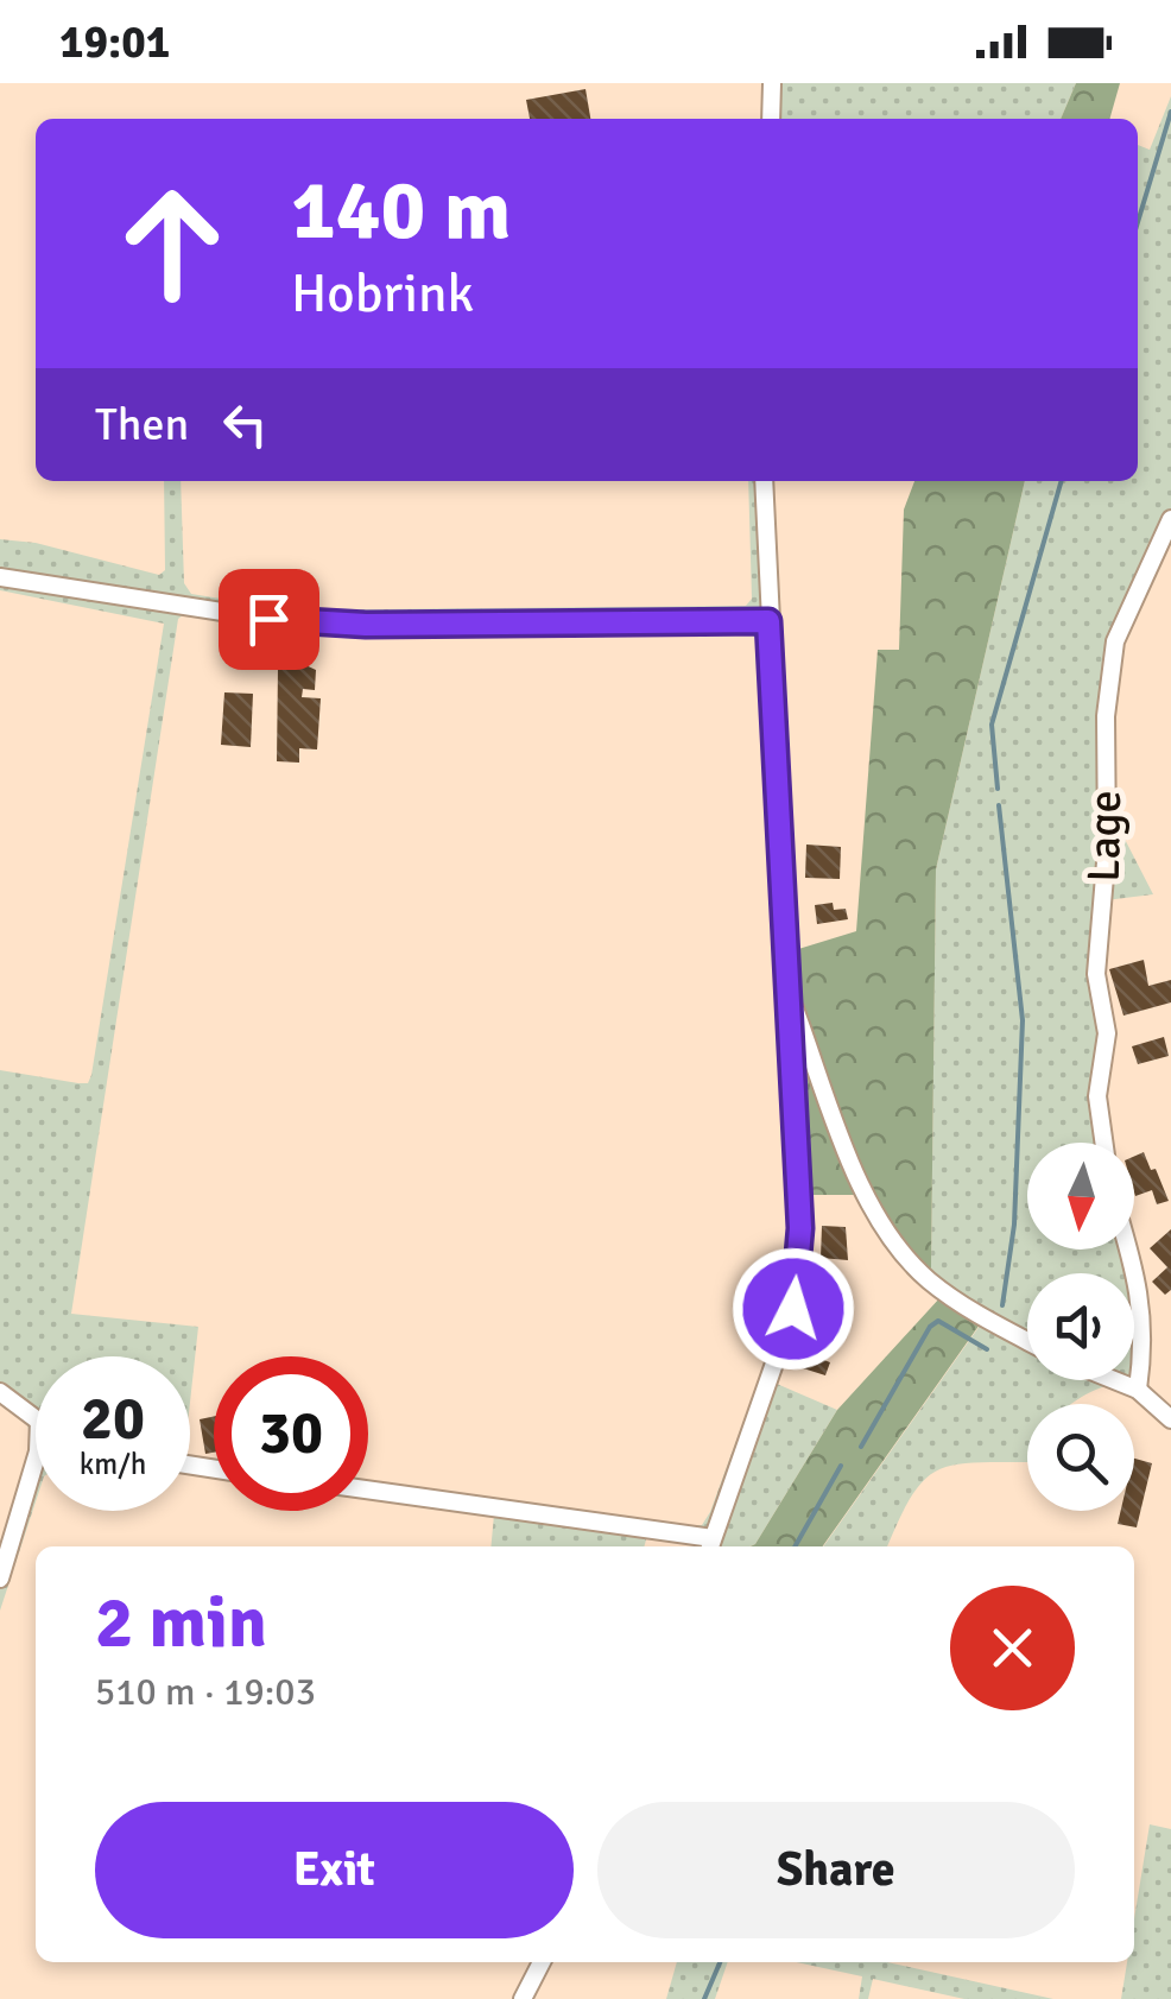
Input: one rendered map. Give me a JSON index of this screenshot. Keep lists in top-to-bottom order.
{
  "streets": {
    "street": ["Lage"]
  },
  "north": "bottom",
  "page": {
    "status": "19:01",
    "turn": ["140 m", "Hobrink"],
    "then": "Then",
    "speed": "20 km/h",
    "limit": "30",
    "heading": ["2 min", "510 m · 19:03"],
    "buttons": ["Exit", "Share"]
  }
}
